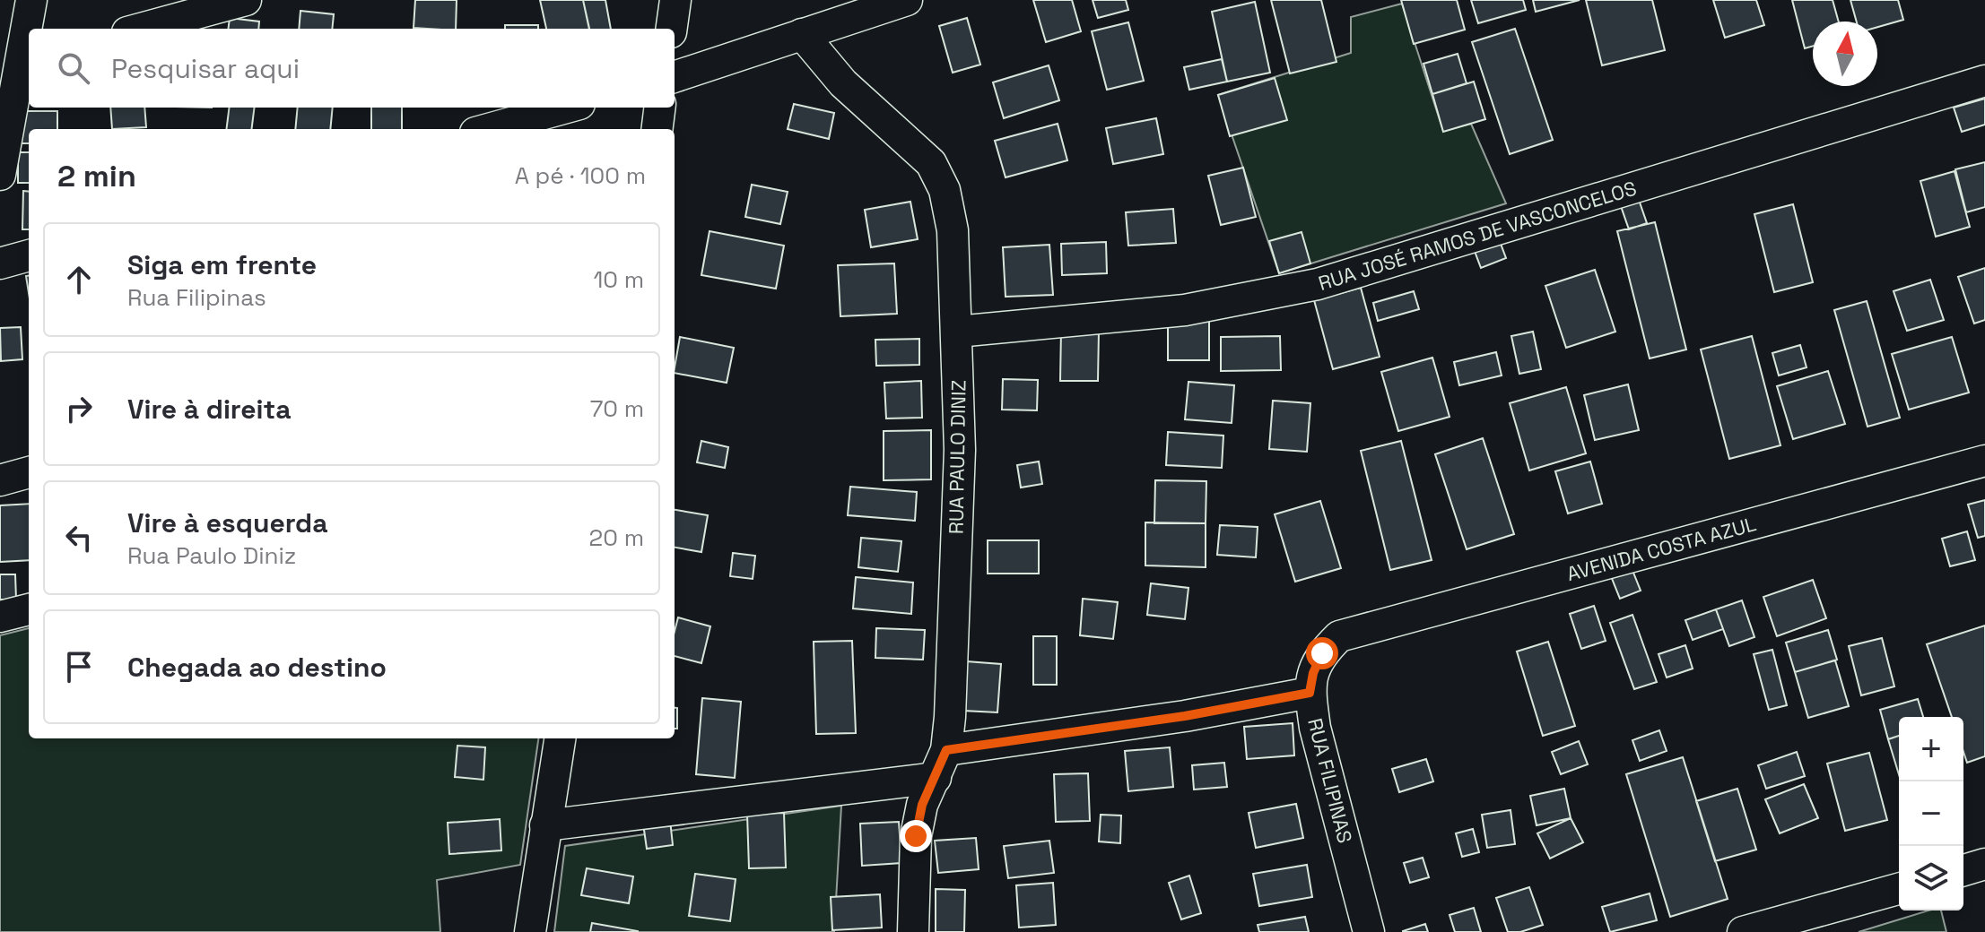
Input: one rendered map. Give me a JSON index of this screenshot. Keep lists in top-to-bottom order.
{
  "streets": {
    "street": [
      "RUA JOSÉ RAMOS DE VASCONCELOS",
      "RUA PAULO DINIZ",
      "AVENIDA COSTA AZUL",
      "RUA FILIPINAS"
    ]
  },
  "crossings": [
    ["RUA JOSÉ RAMOS DE VASCONCELOS", "RUA PAULO DINIZ"],
    ["AVENIDA COSTA AZUL", "RUA FILIPINAS"]
  ],
  "north": "top",
  "page": {
    "search": "Pesquisar aqui",
    "heading": ["2 min", "A pé · 100 m"],
    "list": [
      ["Siga em frente", "Rua Filipinas", "10 m"],
      ["Vire à direita", "70 m"],
      ["Vire à esquerda", "Rua Paulo Diniz", "20 m"],
      "Chegada ao destino"
    ],
    "map_buttons": ["+", "−"]
  }
}
